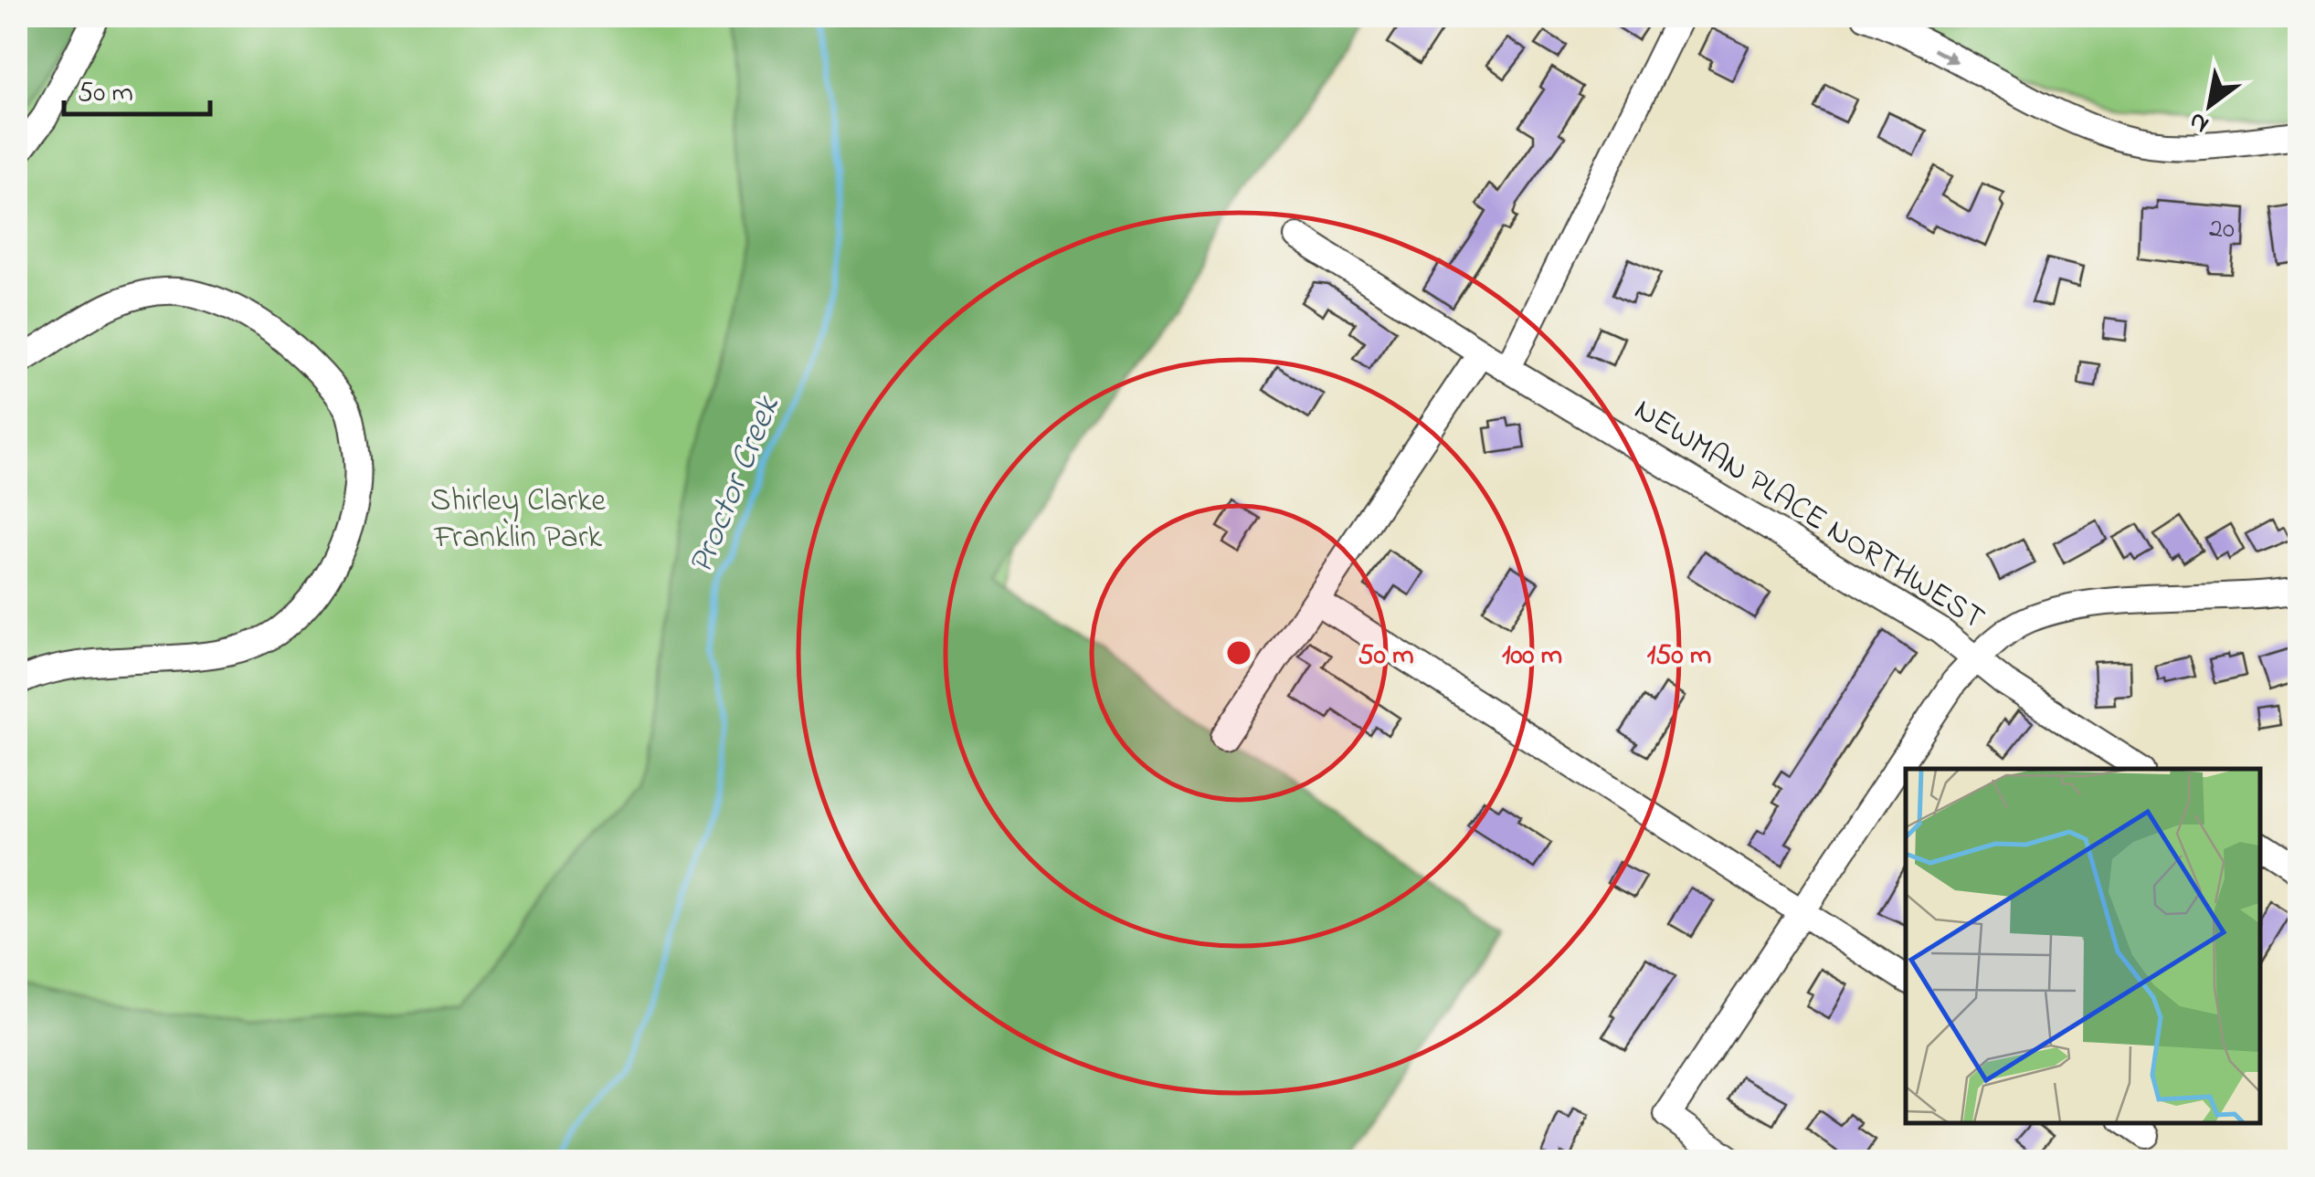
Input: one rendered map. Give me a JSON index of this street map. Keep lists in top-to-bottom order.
{
  "streets": {
    "street": ["NEWMAN PLACE NORTHWEST"]
  },
  "water": ["Proctor Creek"],
  "parks": ["Shirley Clarke Franklin Park"],
  "house_numbers": ["20"],
  "scale_bar": "50 m",
  "north": "bottom left",
  "rings": ["50 m", "100 m", "150 m"]
}
